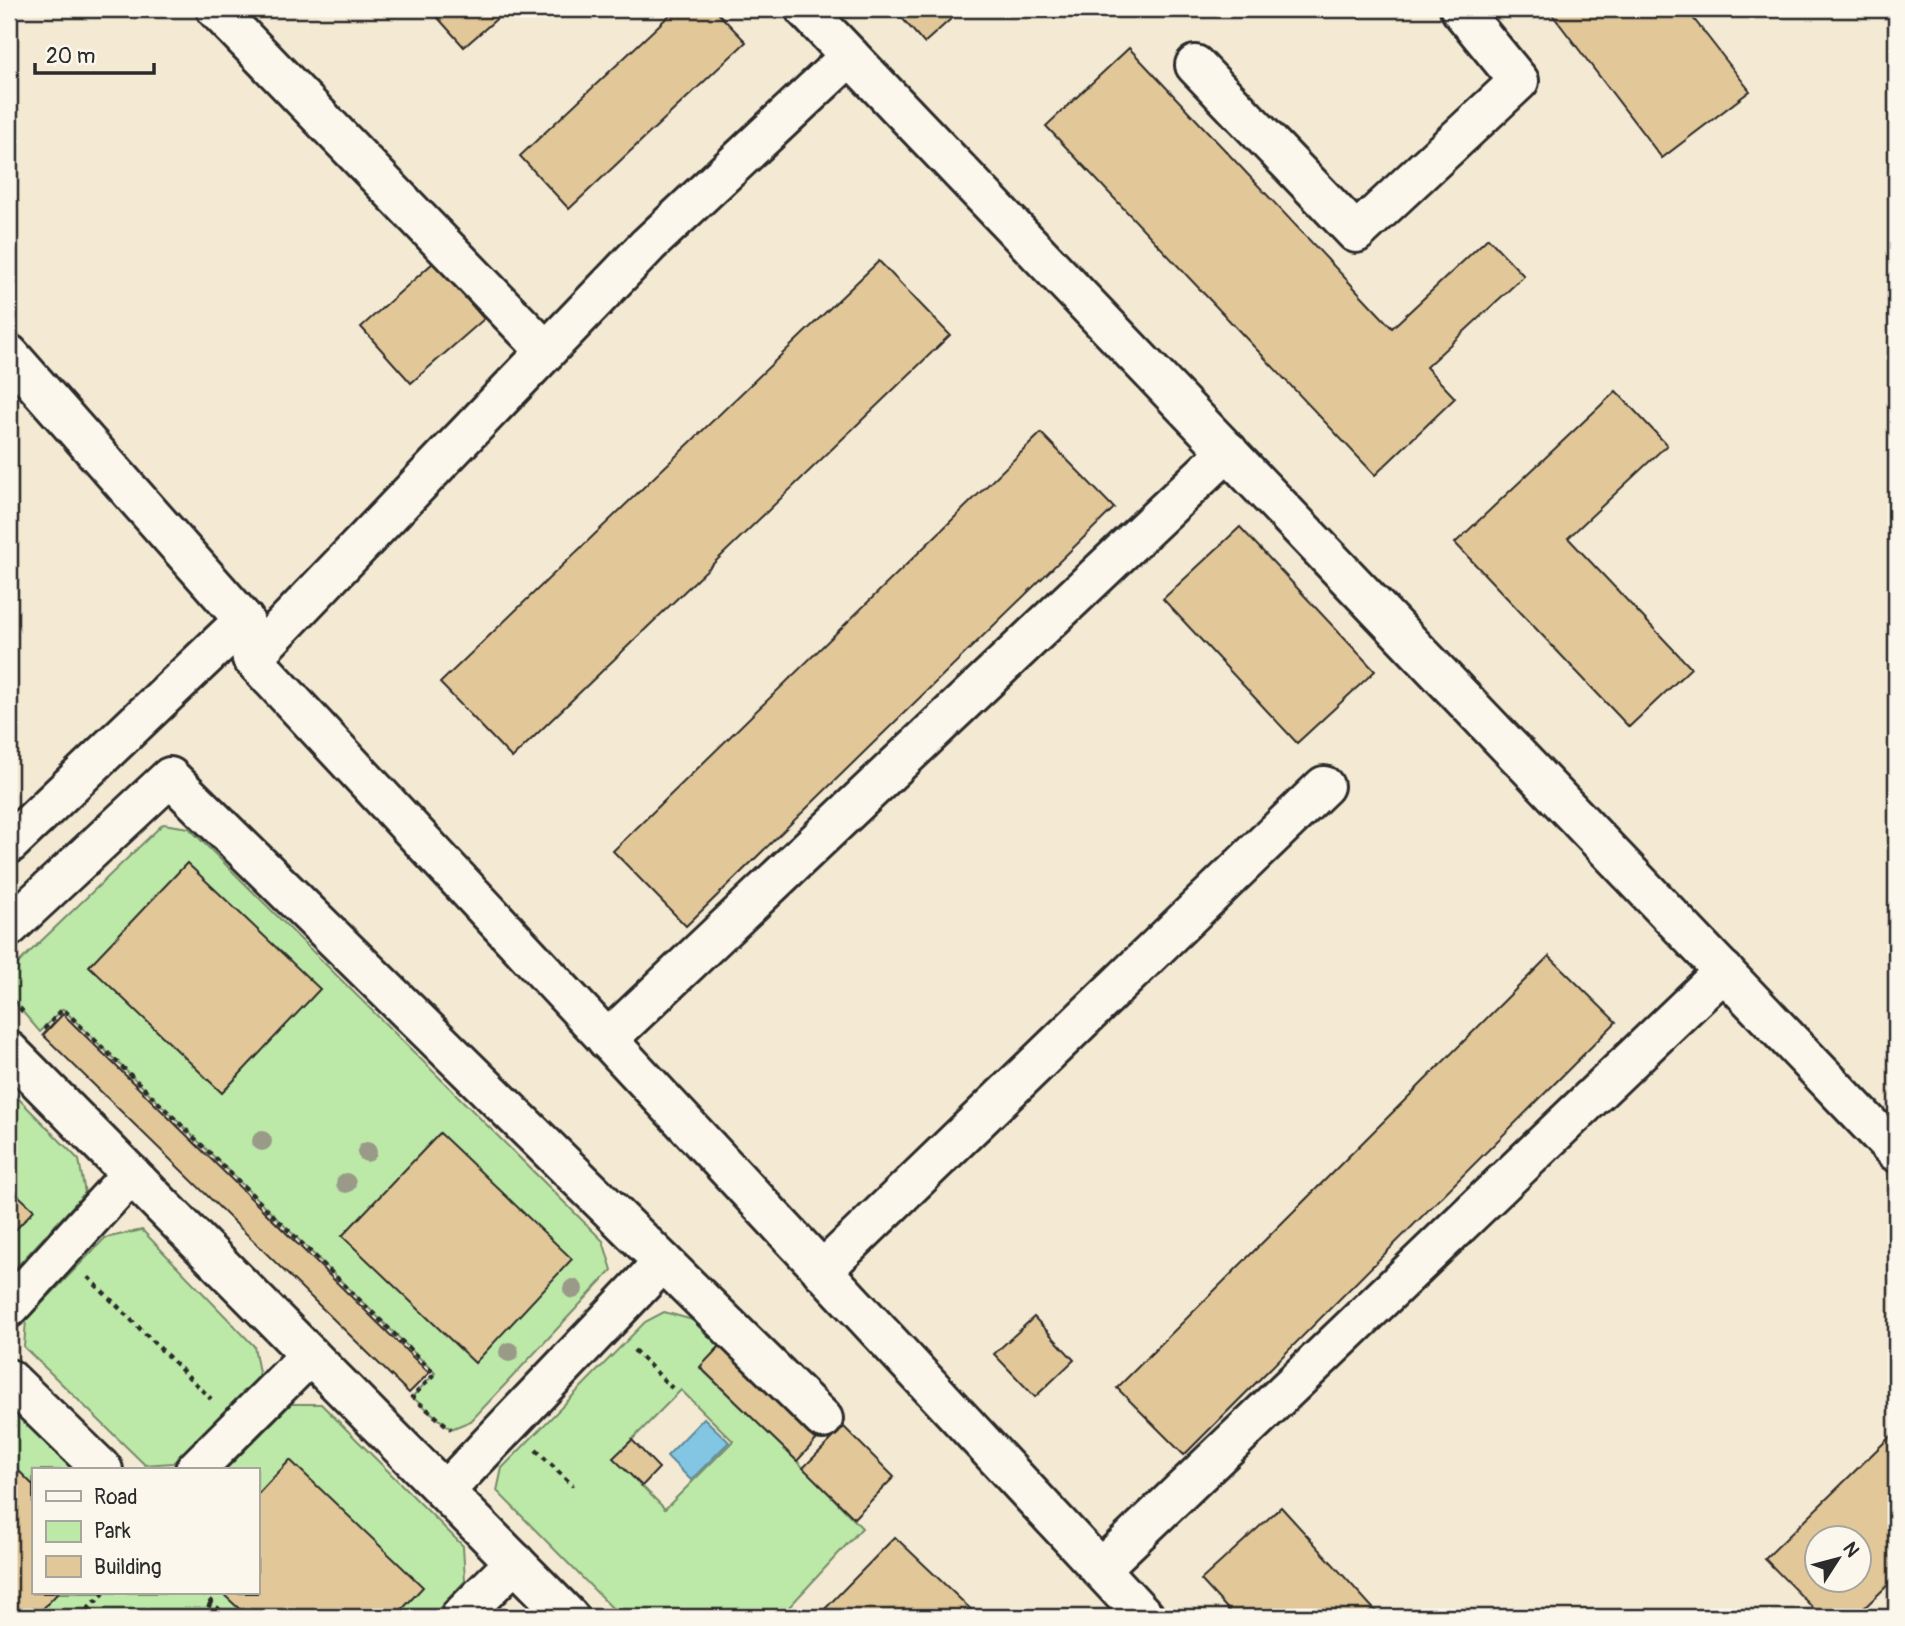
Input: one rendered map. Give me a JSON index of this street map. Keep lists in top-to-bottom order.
{
  "legend": ["Road", "Park", "Building"],
  "scale_bar": "20 m",
  "north": "top right"
}
